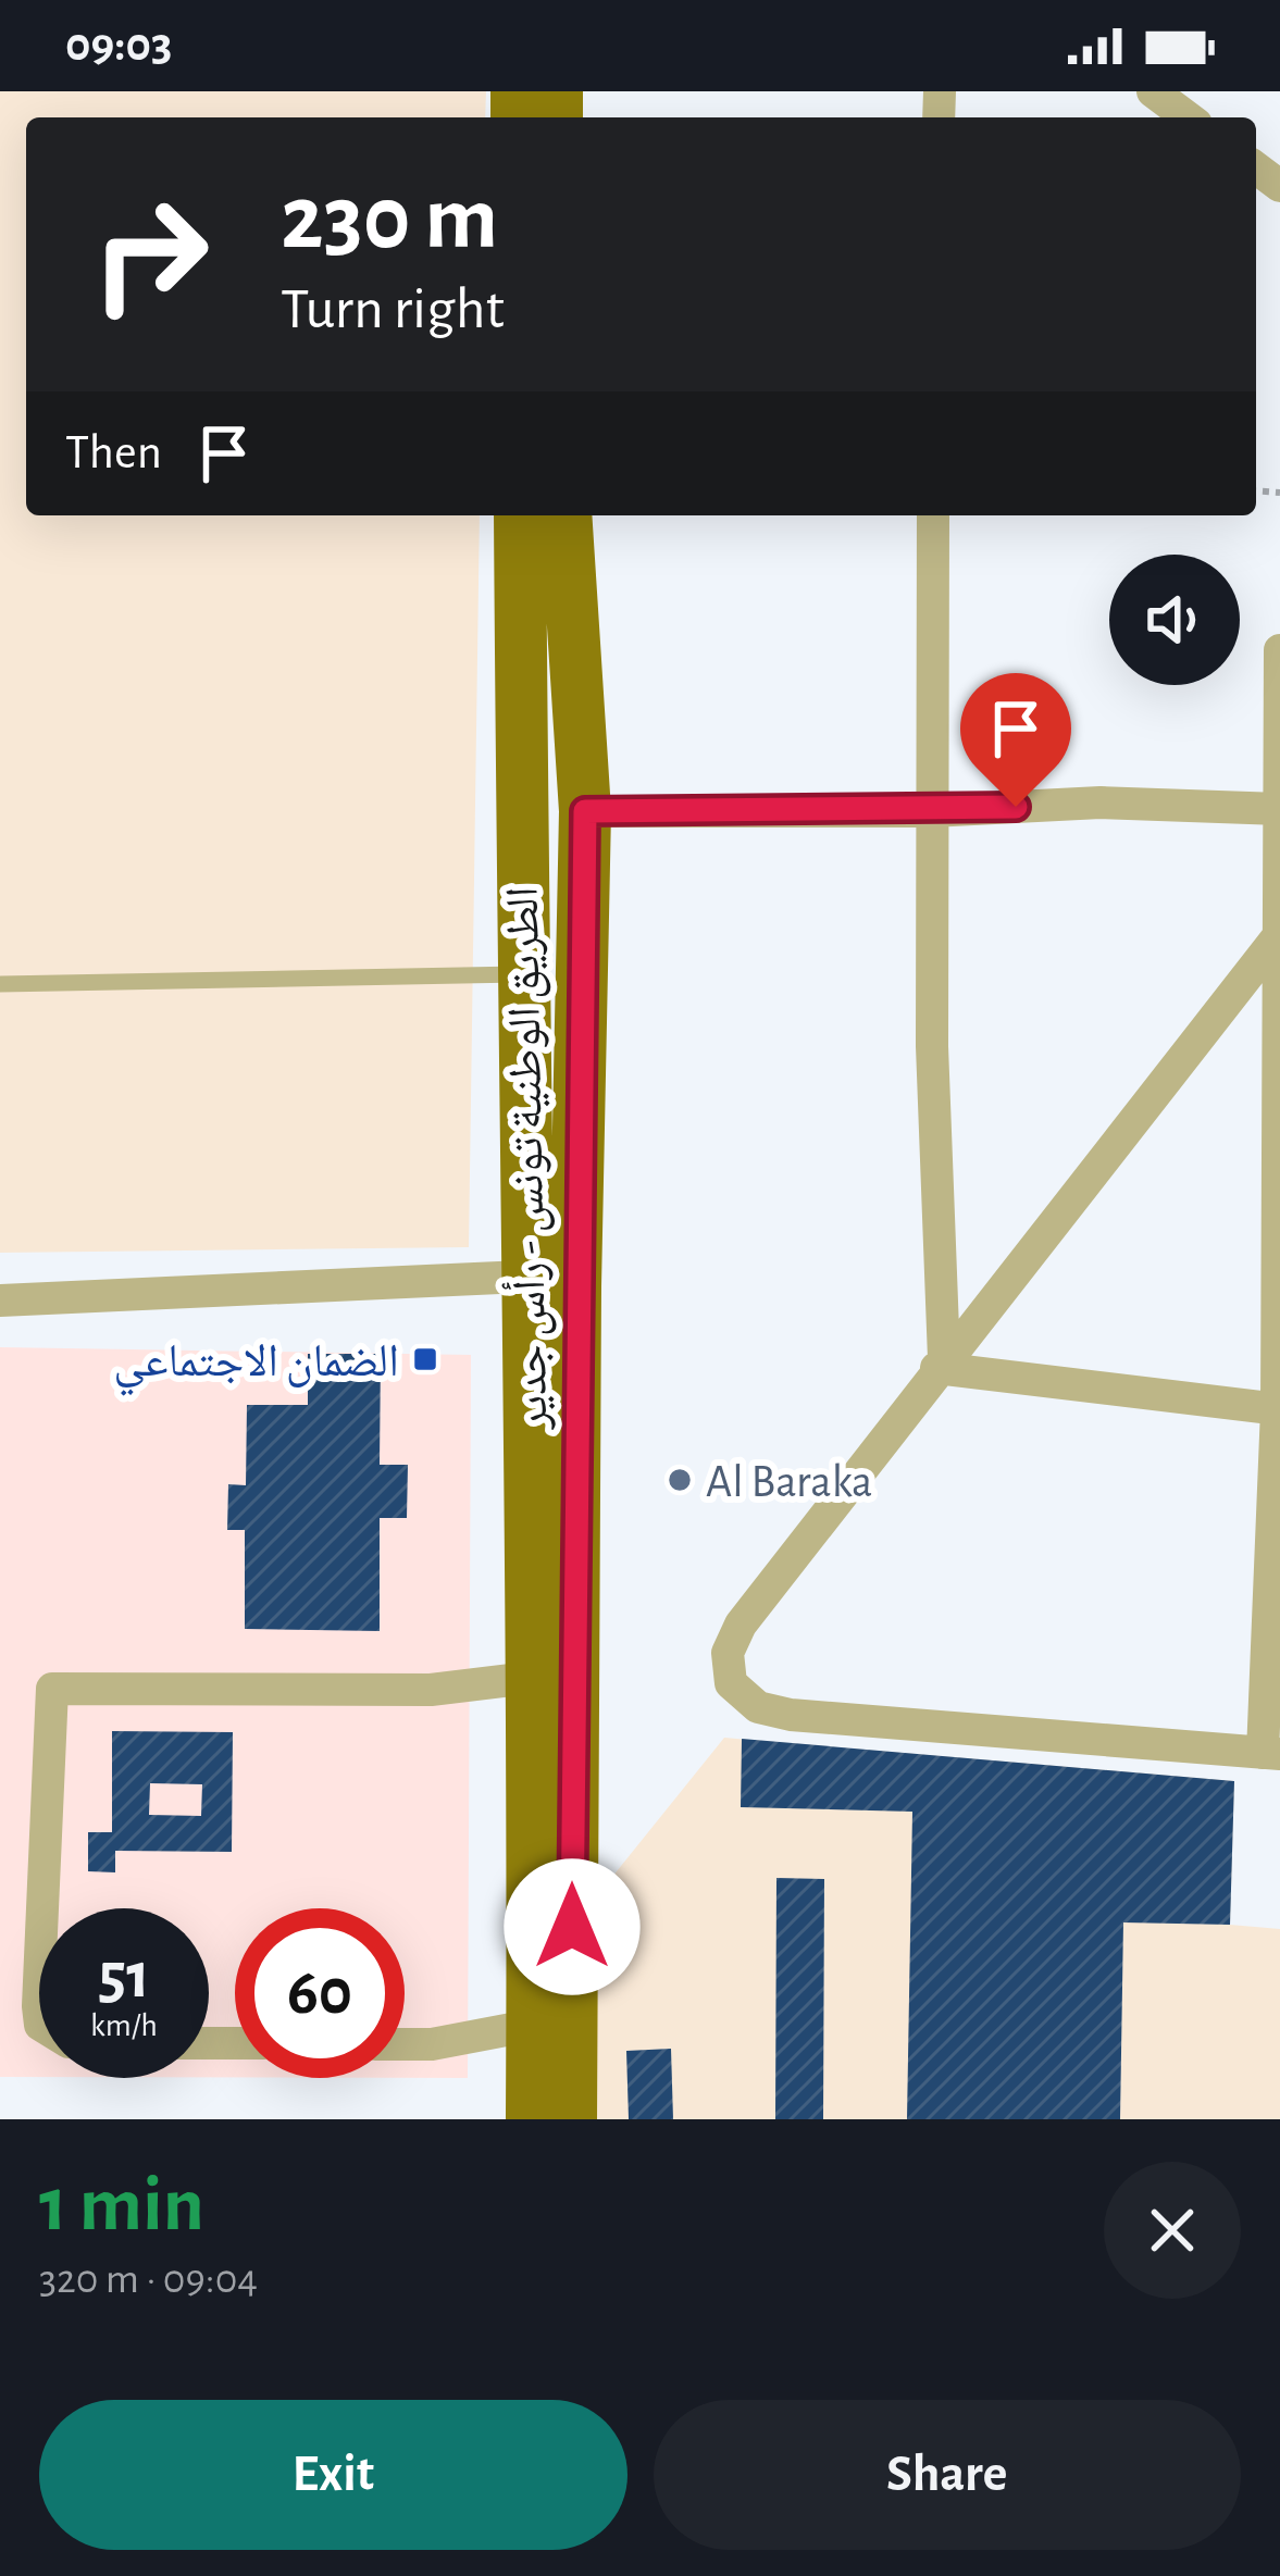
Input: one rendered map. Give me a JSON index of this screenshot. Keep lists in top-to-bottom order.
{
  "streets": {
    "main road": ["الطريق الوطنية تونس - رأس جدير"]
  },
  "places": {
    "transit": ["الضمان الاجتماعي"],
    "other": ["Al Baraka"]
  },
  "page": {
    "status": "09:03",
    "turn": ["230 m", "Turn right"],
    "then": "Then",
    "speed": "51 km/h",
    "limit": "60",
    "heading": ["1 min", "320 m · 09:04"],
    "buttons": ["Exit", "Share"]
  }
}
